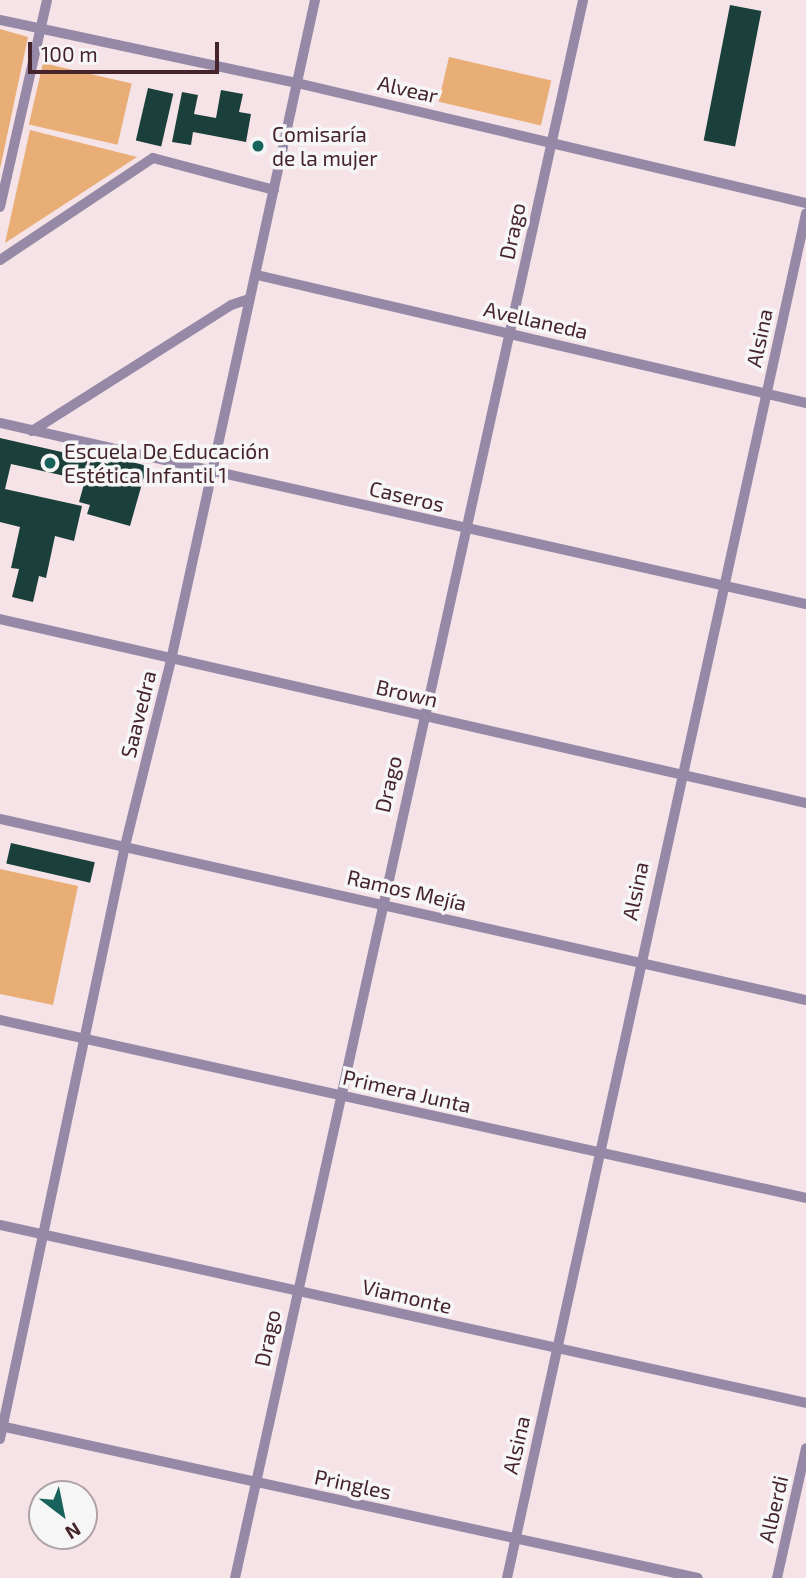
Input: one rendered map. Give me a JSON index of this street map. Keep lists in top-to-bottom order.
{
  "streets": {
    "street": [
      "Alvear",
      "Drago",
      "Avellaneda",
      "Alsina",
      "Caseros",
      "Brown",
      "Saavedra",
      "Ramos Mejía",
      "Primera Junta",
      "Viamonte",
      "Pringles",
      "Alberdi"
    ]
  },
  "crossings": [
    ["Alvear", "Drago"],
    ["Alvear", "Saavedra"],
    ["Drago", "Avellaneda"],
    ["Drago", "Caseros"],
    ["Drago", "Brown"],
    ["Drago", "Ramos Mejía"],
    ["Drago", "Primera Junta"],
    ["Drago", "Viamonte"],
    ["Drago", "Pringles"],
    ["Avellaneda", "Alsina"],
    ["Avellaneda", "Saavedra"],
    ["Alsina", "Caseros"],
    ["Alsina", "Brown"],
    ["Alsina", "Ramos Mejía"],
    ["Alsina", "Primera Junta"],
    ["Alsina", "Viamonte"],
    ["Alsina", "Pringles"],
    ["Caseros", "Saavedra"],
    ["Brown", "Saavedra"],
    ["Saavedra", "Ramos Mejía"],
    ["Saavedra", "Primera Junta"],
    ["Saavedra", "Viamonte"],
    ["Saavedra", "Pringles"]
  ],
  "places": ["Comisaría de la mujer", "Escuela De Educación Estética Infantil 1"],
  "scale_bar": "100 m",
  "north": "bottom right"
}
